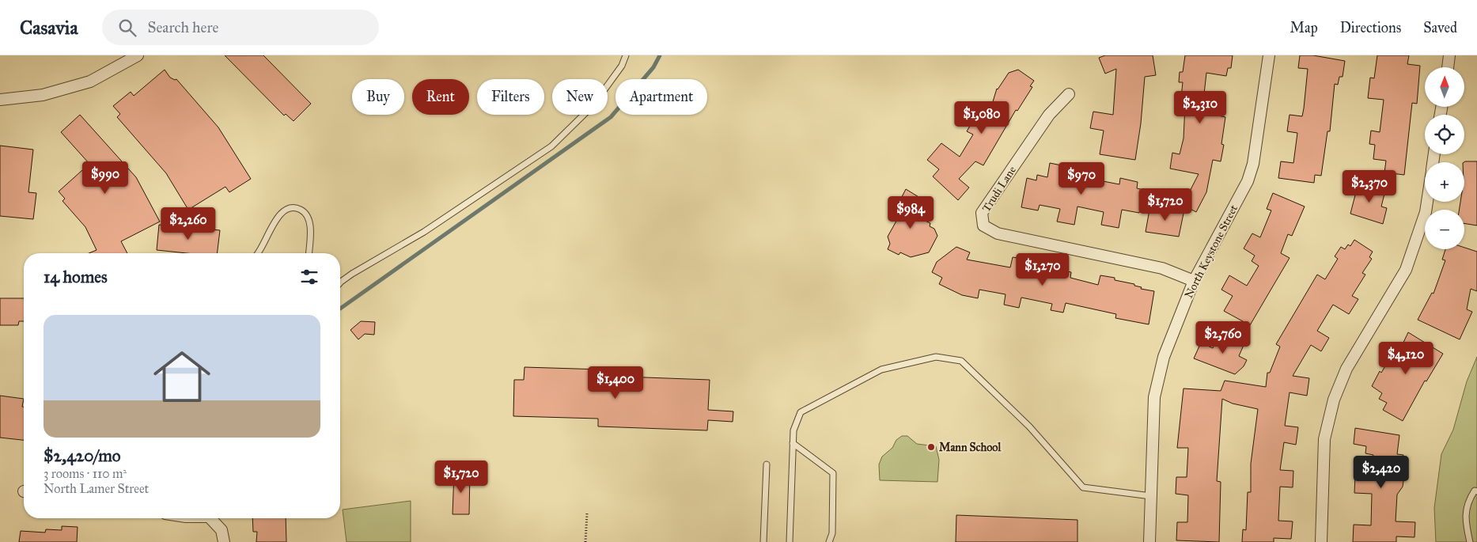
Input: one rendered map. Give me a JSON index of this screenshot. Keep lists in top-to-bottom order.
{
  "streets": {
    "street": ["Trudi Lane", "North Keystone Street"]
  },
  "crossings": [
    ["Trudi Lane", "North Keystone Street"]
  ],
  "places": ["Mann School"],
  "north": "top",
  "page": {
    "header": "Casavia",
    "search": "Search here",
    "nav": ["Map", "Directions", "Saved"],
    "map_buttons": ["+", "−"],
    "chip": [
      "Buy",
      "Rent",
      "Filters",
      "New",
      "Apartment"
    ],
    "price": [
      "$2,310",
      "$1,080",
      "$990",
      "$970",
      "$2,370",
      "$1,720",
      "$984",
      "$2,260",
      "$1,270",
      "$2,760",
      "$4,120",
      "$1,400",
      "$2,420",
      "$1,720"
    ],
    "heading": "14 homes",
    "list": [
      {
        "name": "$2,420/mo",
        "note": "3 rooms · 110 m² · North Lamer Street"
      }
    ]
  }
}
